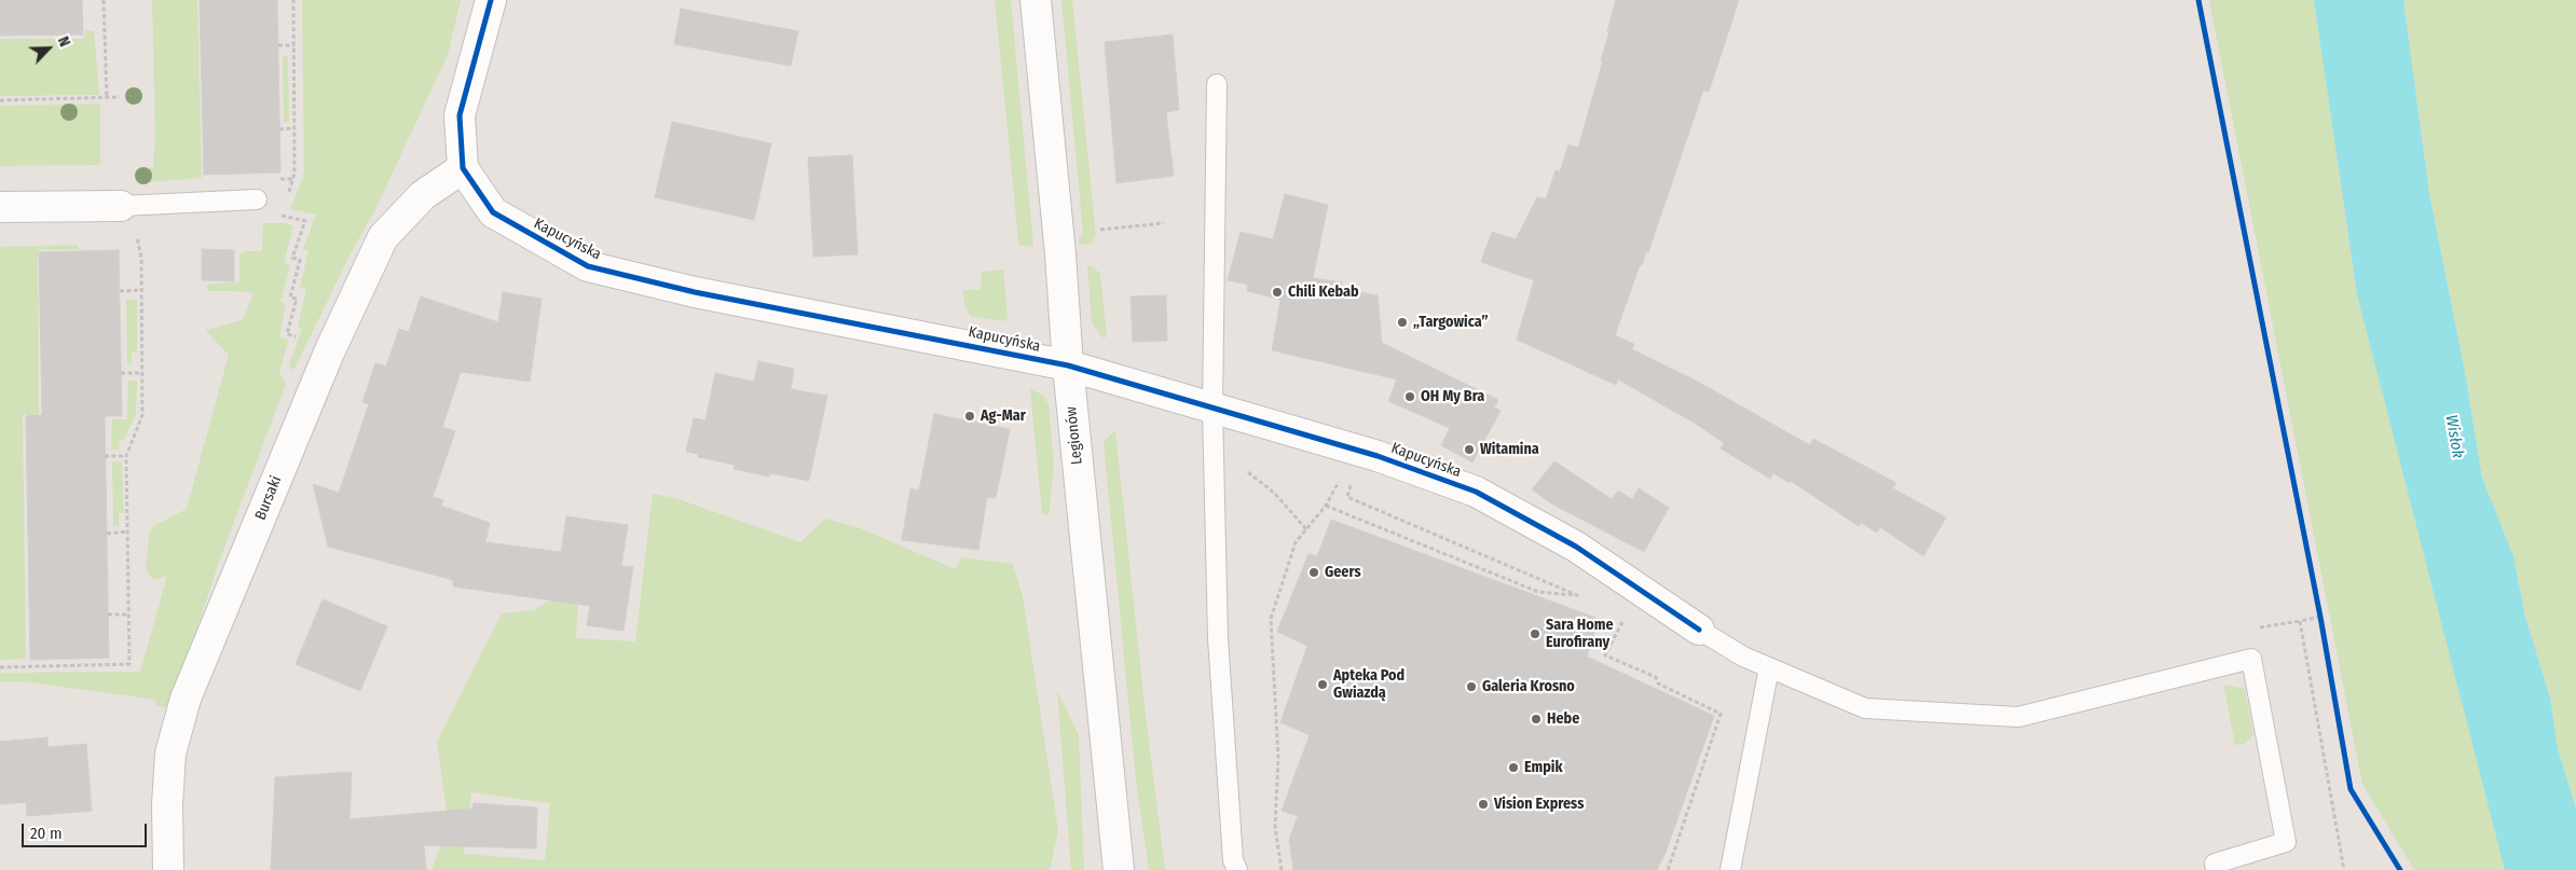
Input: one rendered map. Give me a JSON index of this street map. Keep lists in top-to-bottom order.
{
  "streets": {
    "street": ["Kapucyńska", "Legionów", "Bursaki"]
  },
  "crossings": [
    ["Kapucyńska", "Legionów"],
    ["Kapucyńska", "Bursaki"]
  ],
  "water": ["Wisłok"],
  "places": [
    "Chili Kebab",
    "„Targowica”",
    "OH My Bra",
    "Ag-Mar",
    "Witamina",
    "Geers",
    "Sara Home Eurofirany",
    "Apteka Pod Gwiazdą",
    "Galeria Krosno",
    "Hebe",
    "Empik",
    "Vision Express"
  ],
  "scale_bar": "20 m",
  "north": "top right"
}
